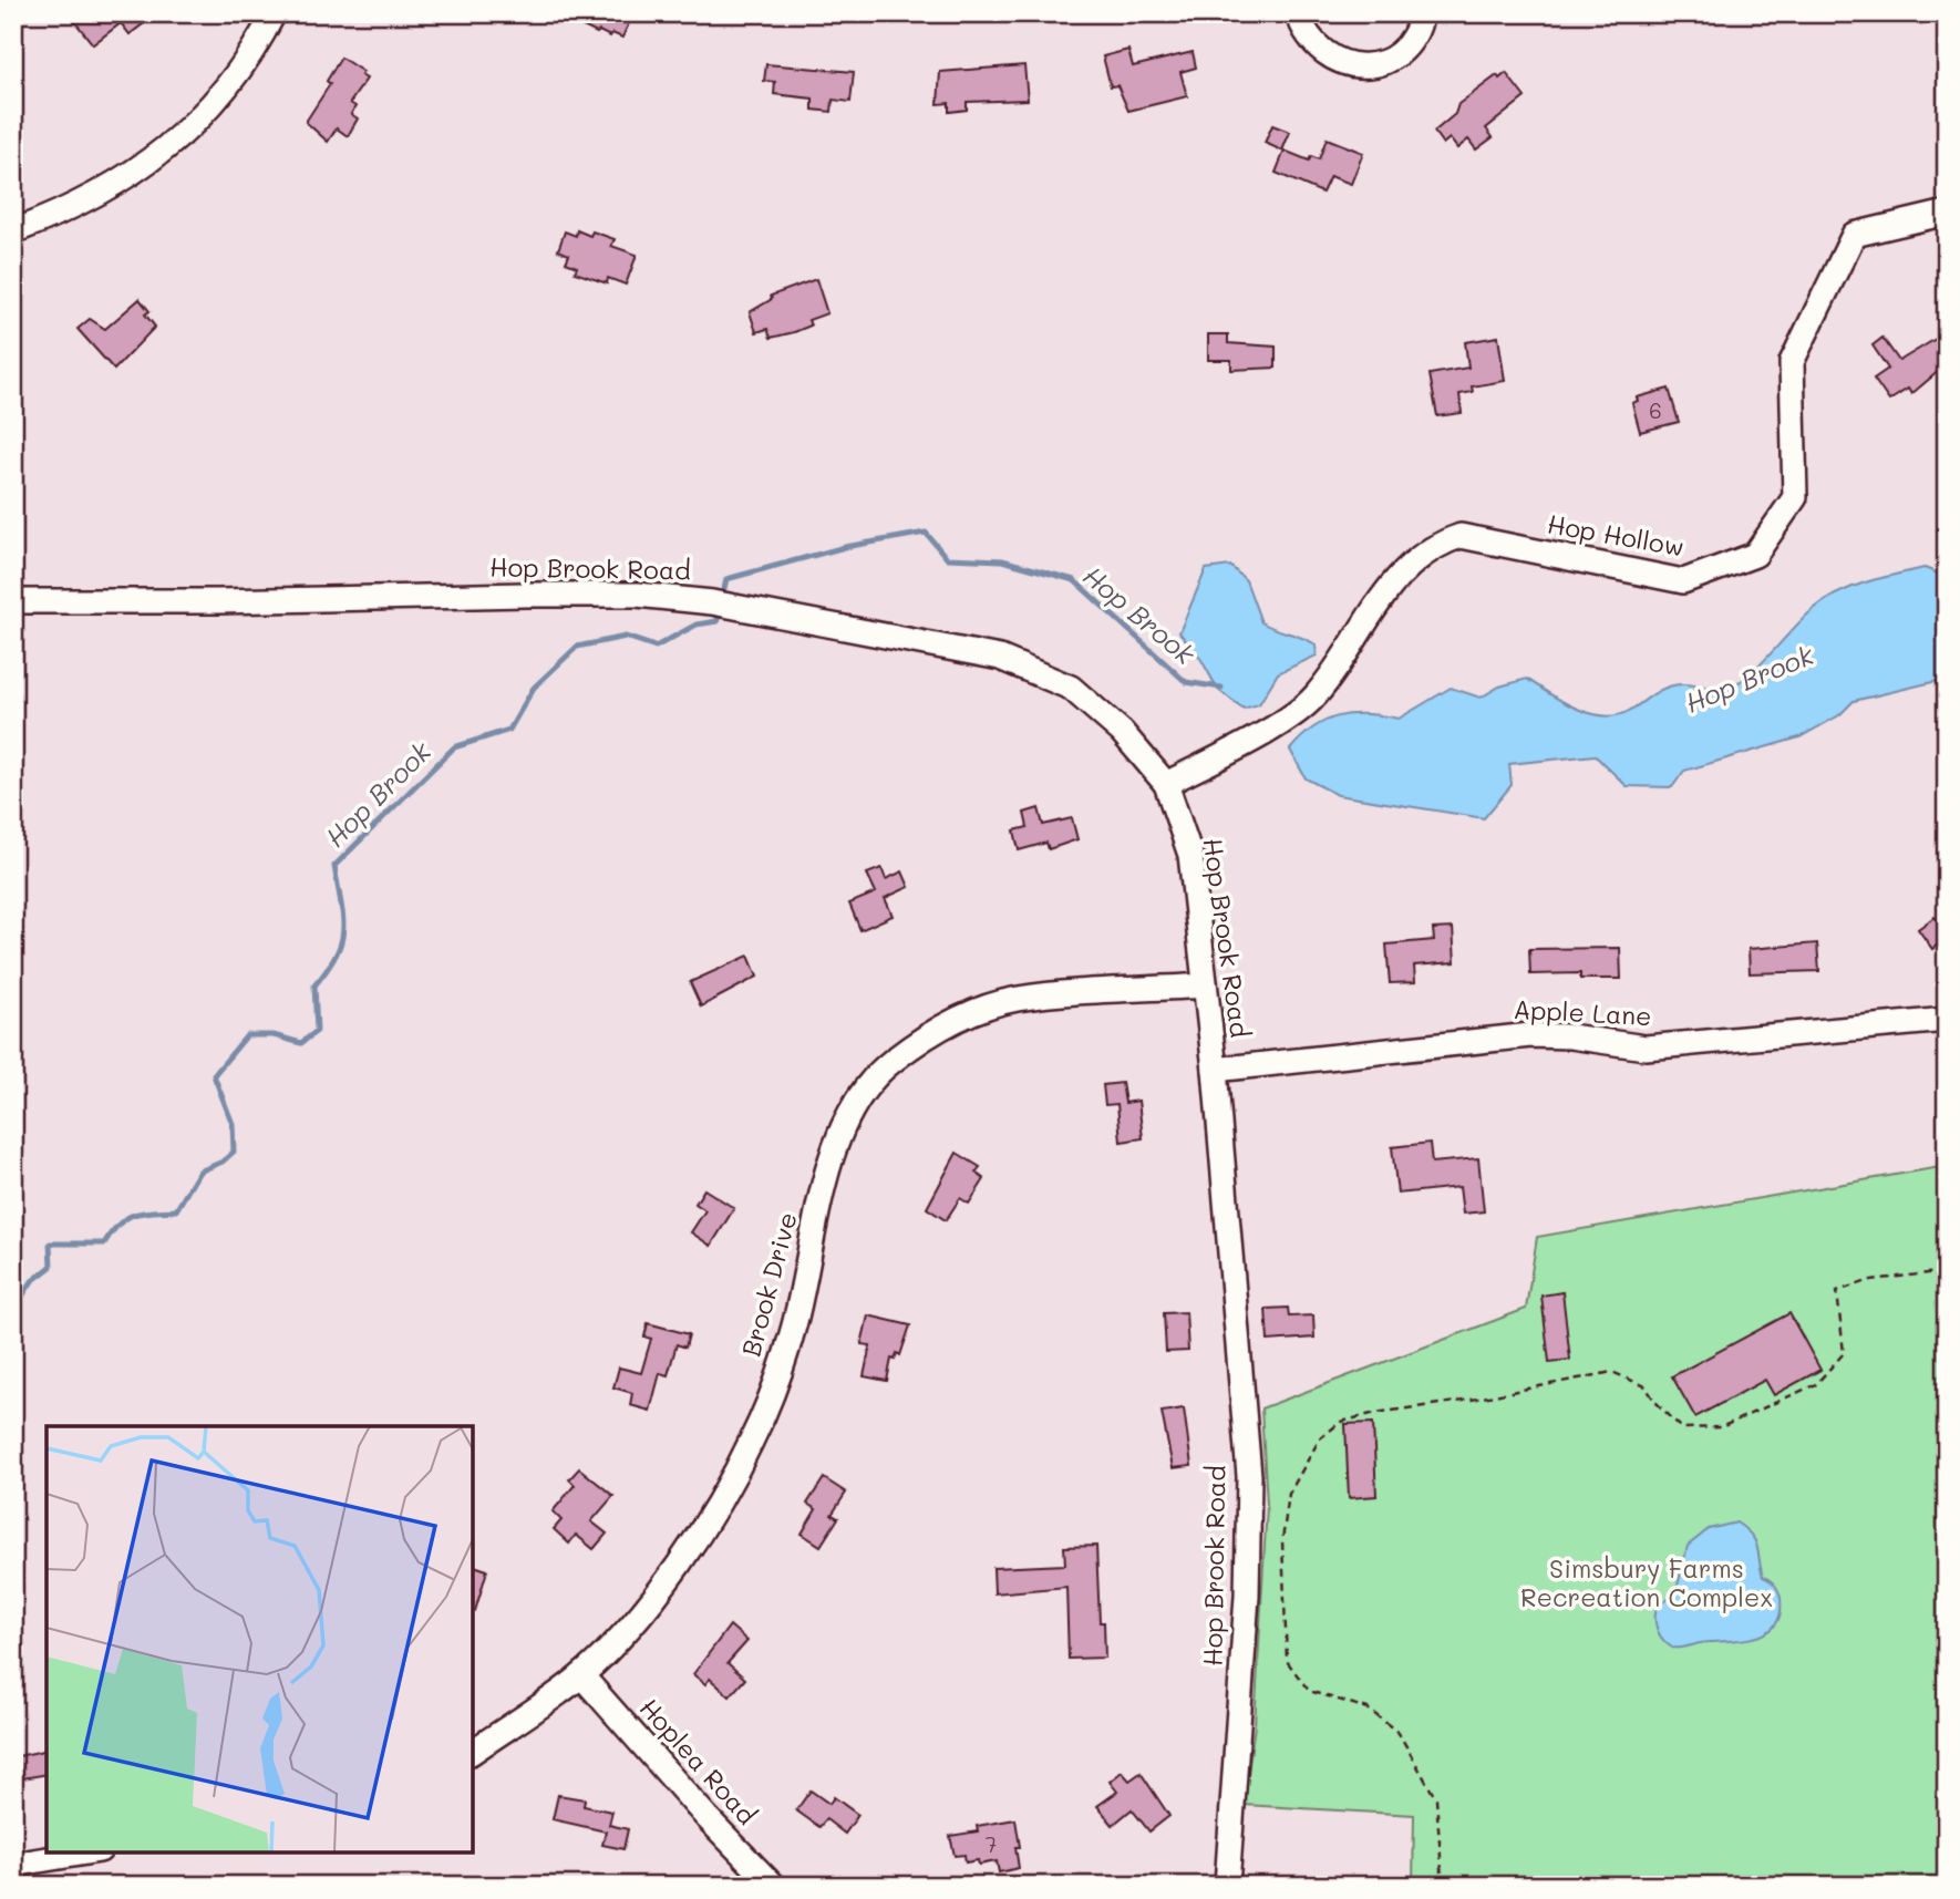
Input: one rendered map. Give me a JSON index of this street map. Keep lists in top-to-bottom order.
{
  "streets": {
    "street": [
      "Hop Hollow",
      "Hop Brook Road",
      "Apple Lane",
      "Brook Drive",
      "Hoplea Road"
    ]
  },
  "crossings": [
    ["Hop Hollow", "Hop Brook Road"],
    ["Hop Brook Road", "Apple Lane"],
    ["Hop Brook Road", "Brook Drive"],
    ["Brook Drive", "Hoplea Road"]
  ],
  "water": ["Hop Brook"],
  "parks": ["Simsbury Farms Recreation Complex"],
  "house_numbers": ["6", "7"]
}
